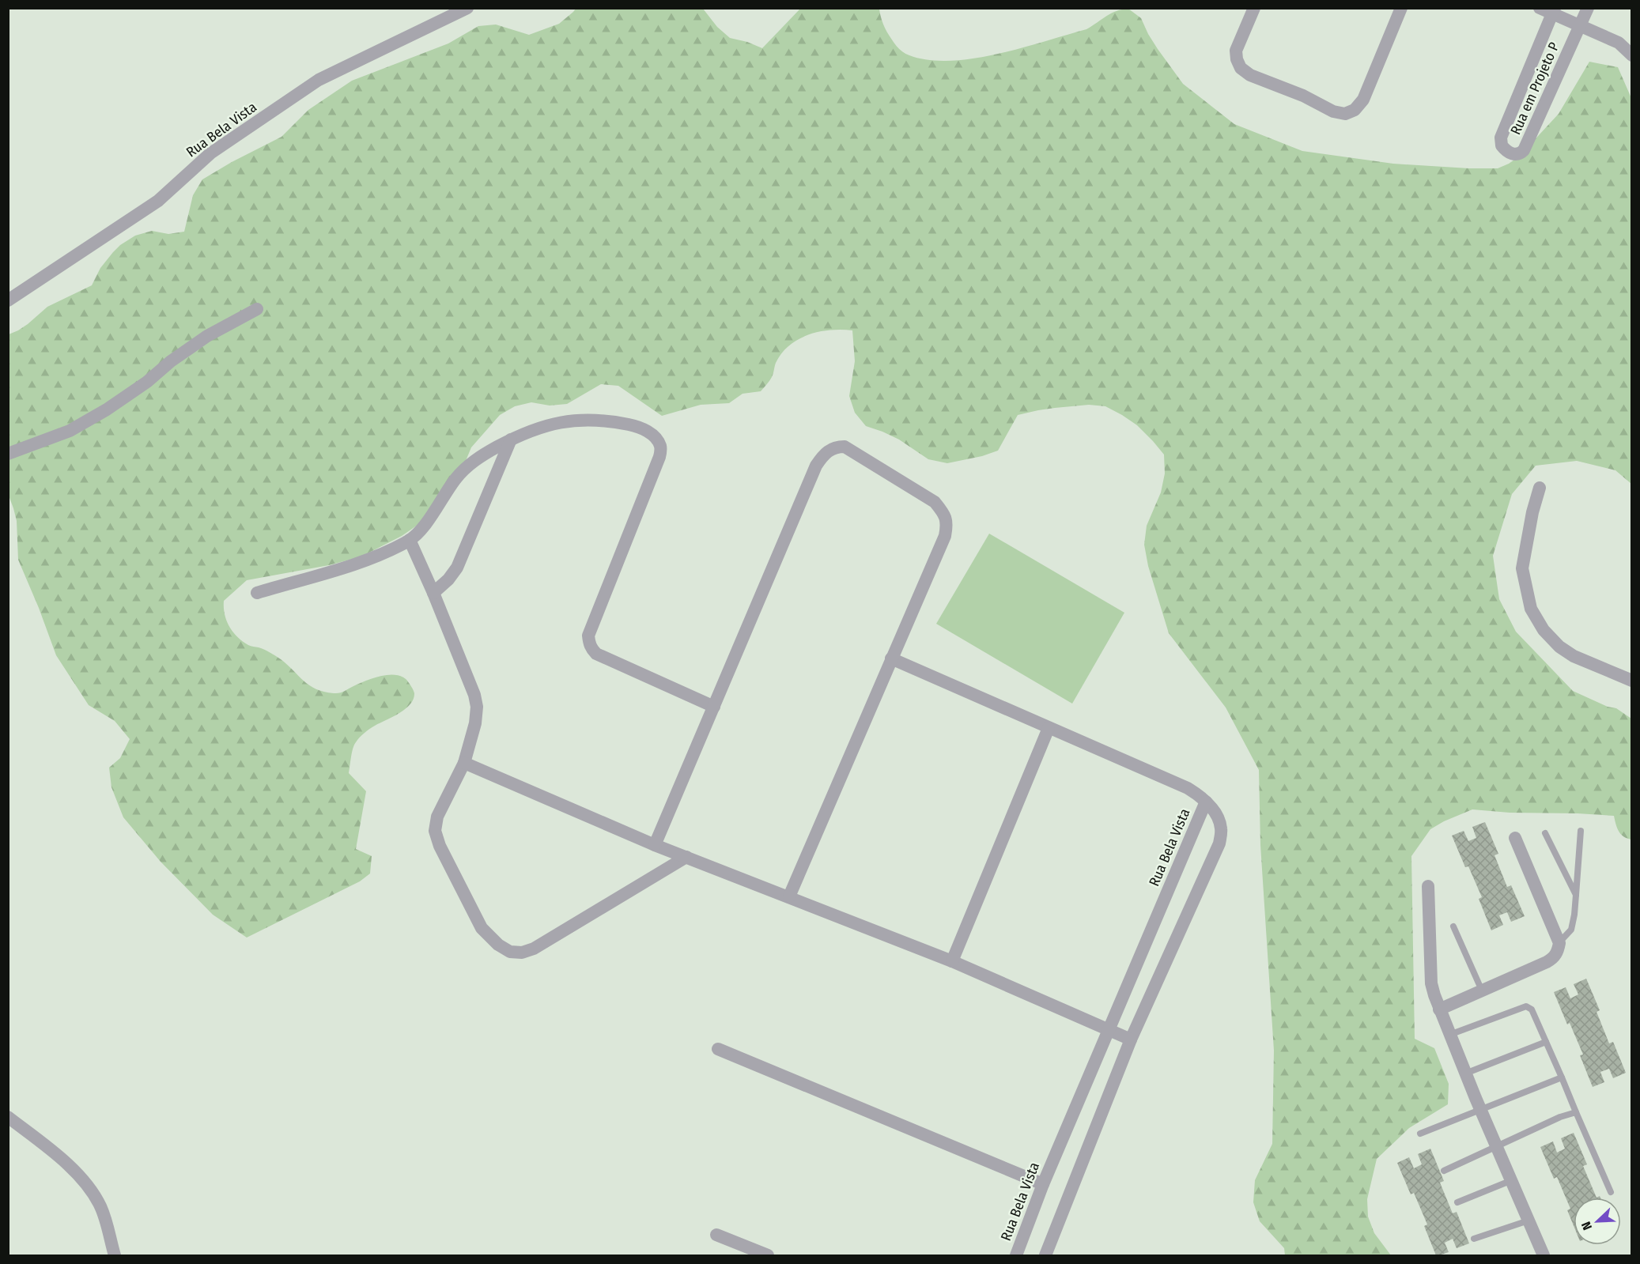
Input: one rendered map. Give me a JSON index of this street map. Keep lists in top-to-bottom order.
{
  "streets": {
    "street": ["Rua em Projeto P", "Rua Bela Vista"]
  },
  "north": "bottom left"
}
